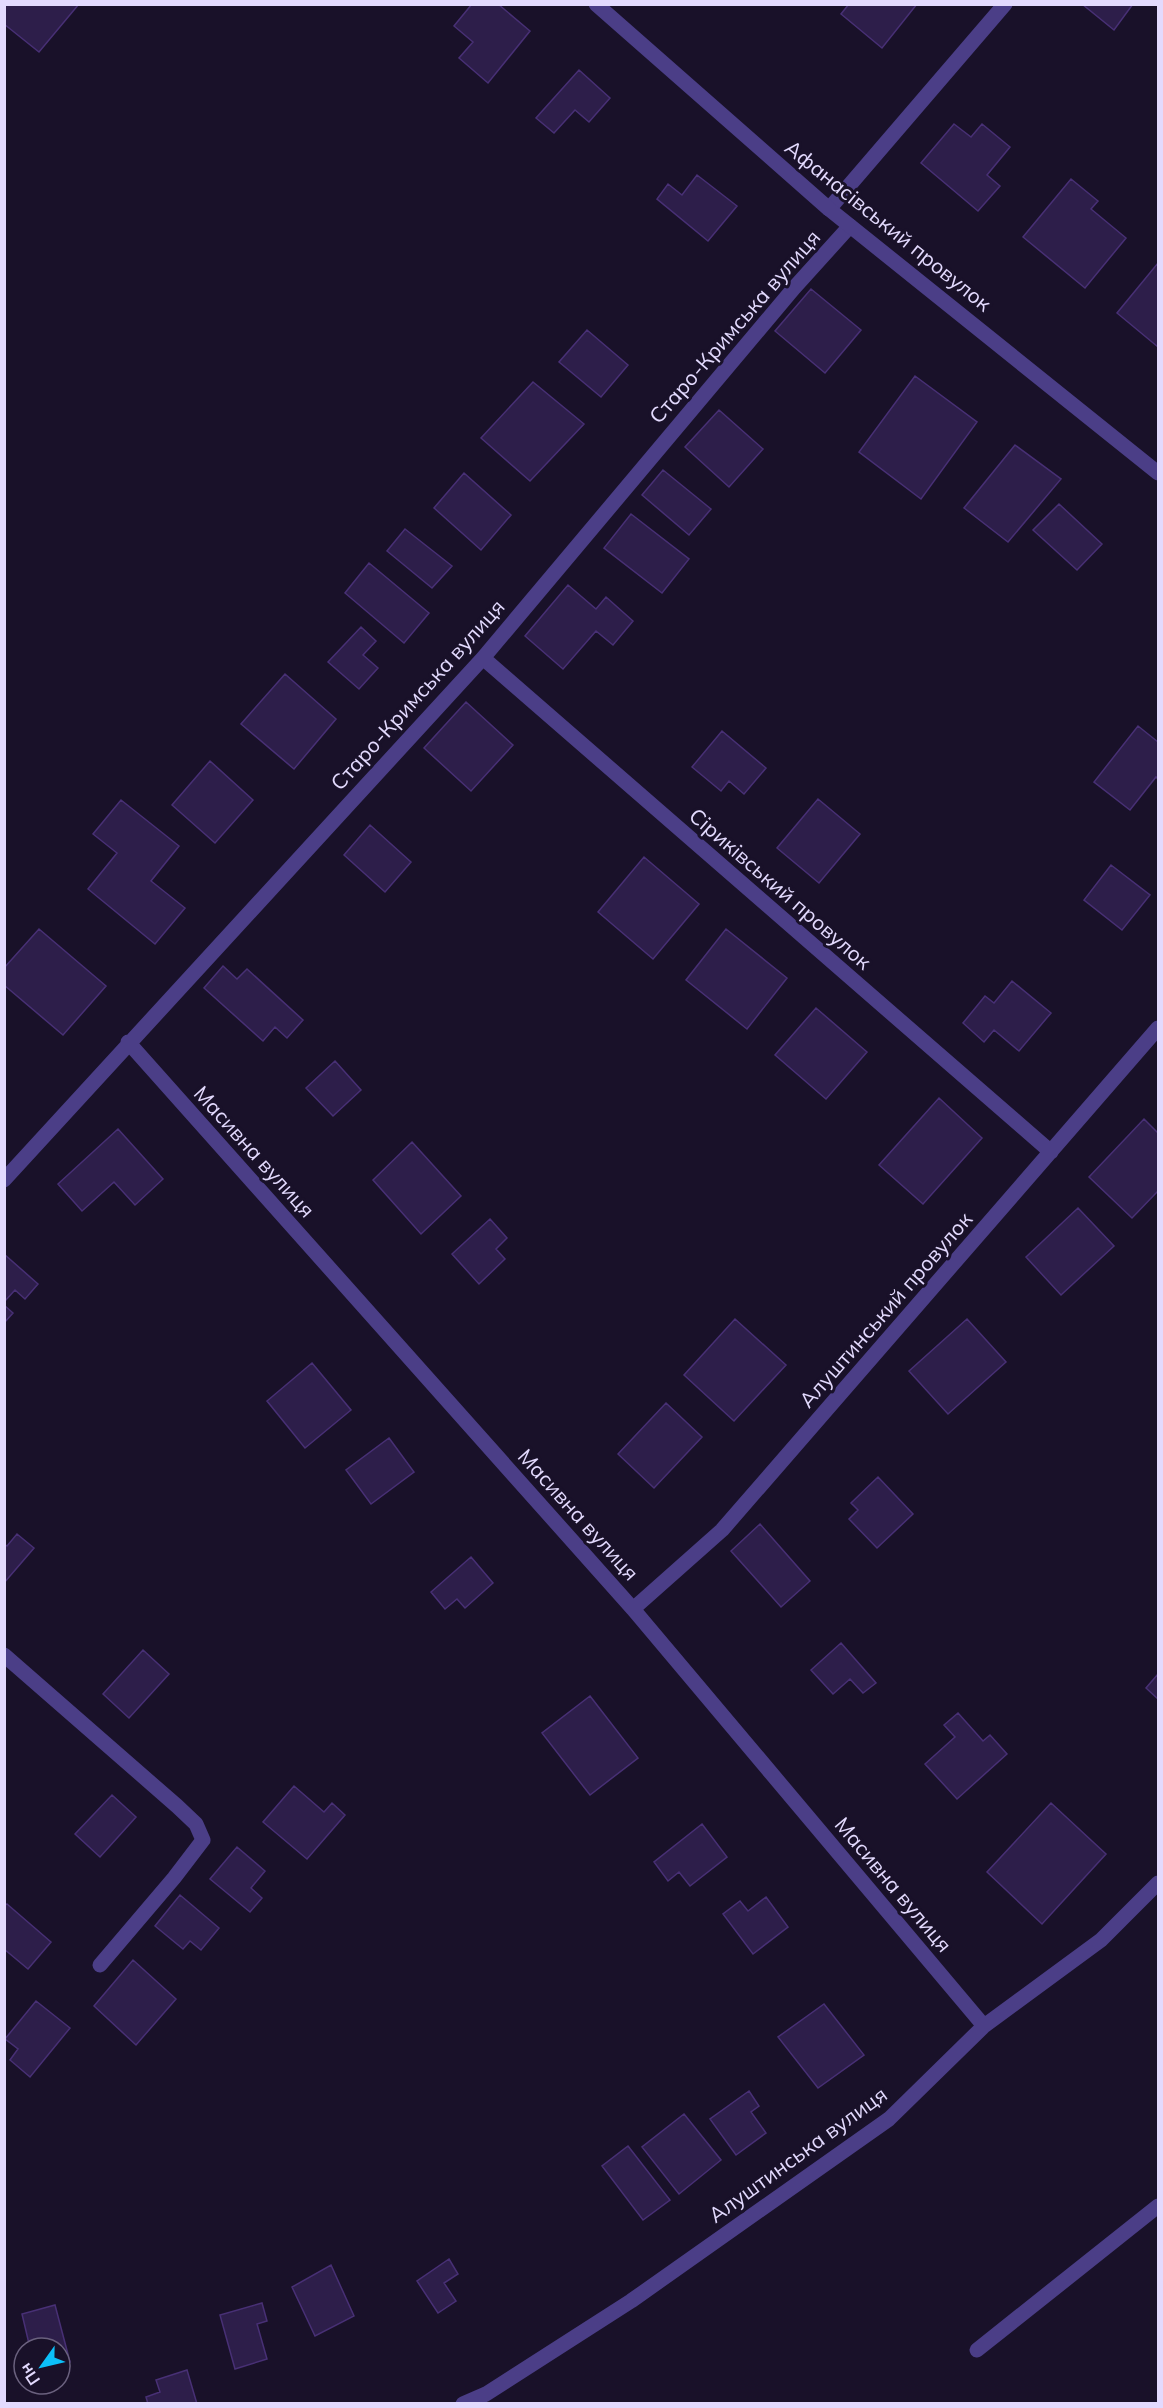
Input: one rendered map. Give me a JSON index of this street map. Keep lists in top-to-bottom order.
{
  "streets": {
    "street": [
      "Афанасівський провулок",
      "Старо-Кримська вулиця",
      "Сіриківський провулок",
      "Масивна вулиця",
      "Алуштинський провулок",
      "Алуштинська вулиця"
    ]
  },
  "crossings": [
    ["Афанасівський провулок", "Старо-Кримська вулиця"],
    ["Старо-Кримська вулиця", "Сіриківський провулок"],
    ["Старо-Кримська вулиця", "Масивна вулиця"],
    ["Сіриківський провулок", "Алуштинський провулок"],
    ["Масивна вулиця", "Алуштинський провулок"],
    ["Масивна вулиця", "Алуштинська вулиця"]
  ],
  "north": "bottom left"
}
